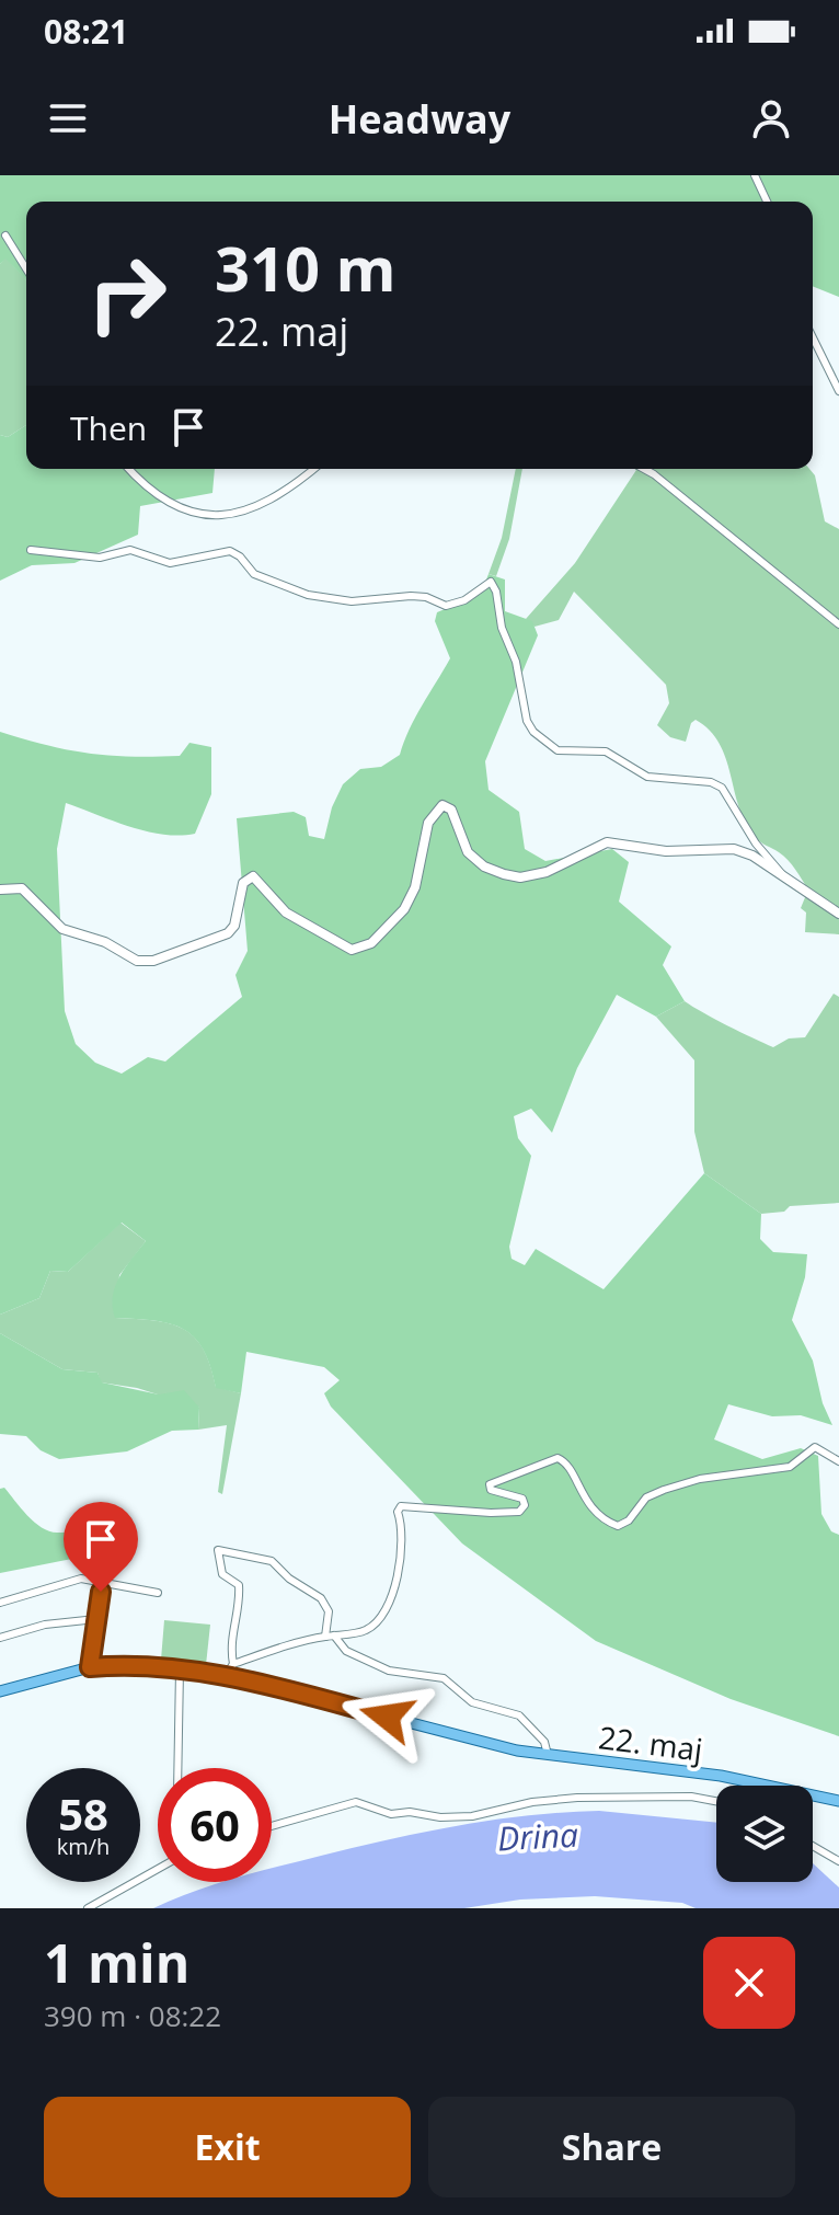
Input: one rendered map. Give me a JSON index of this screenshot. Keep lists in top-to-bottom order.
{
  "streets": {
    "main road": ["22. maj"]
  },
  "water": ["Drina"],
  "page": {
    "status": "08:21",
    "header": "Headway",
    "turn": ["310 m", "22. maj"],
    "then": "Then",
    "speed": "58 km/h",
    "limit": "60",
    "heading": ["1 min", "390 m · 08:22"],
    "buttons": ["Exit", "Share"]
  }
}
